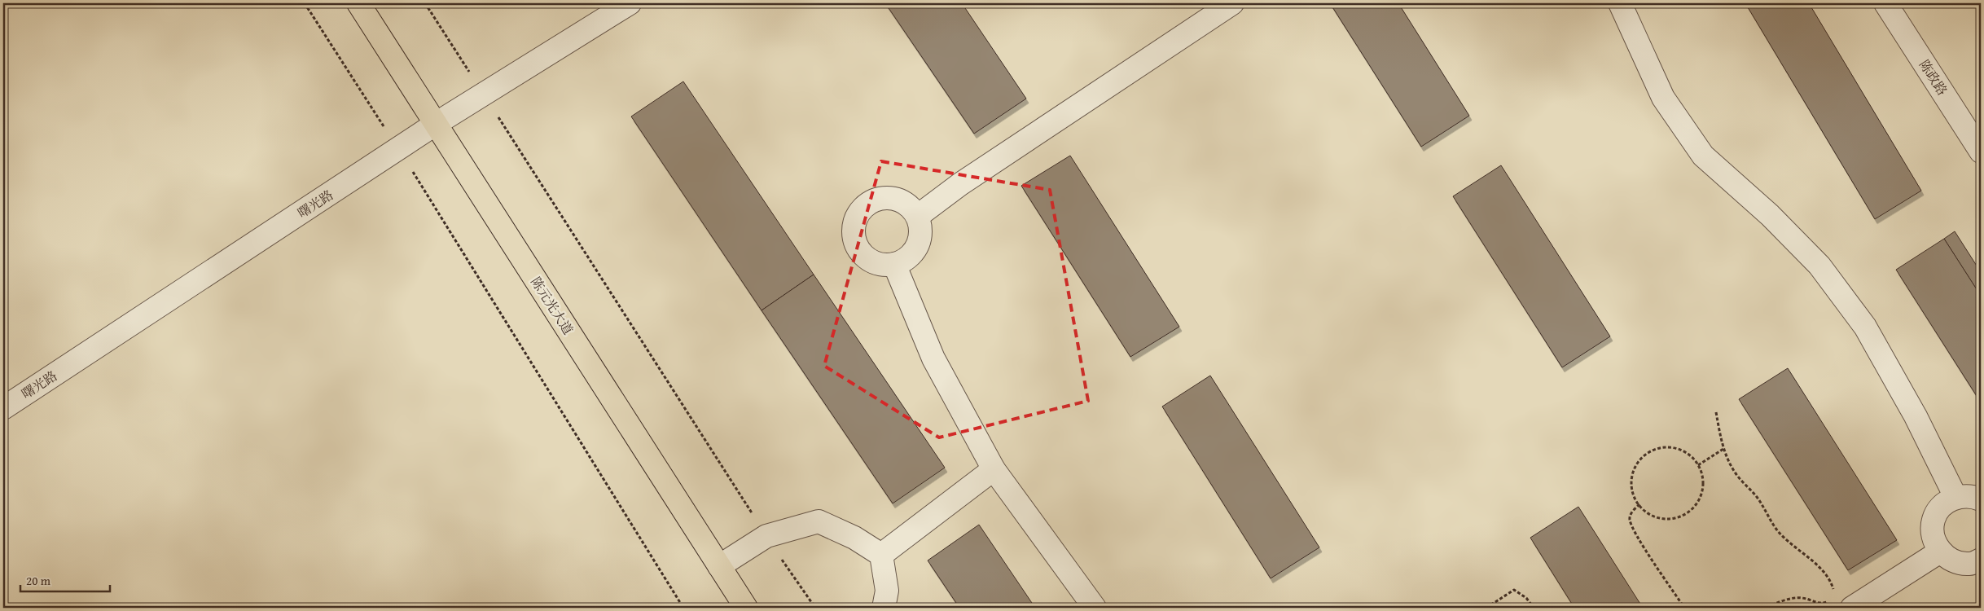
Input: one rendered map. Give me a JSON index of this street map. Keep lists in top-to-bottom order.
{
  "streets": {
    "main road": ["陈元光大道"],
    "street": ["陈政路", "曙光路"]
  },
  "crossings": [
    ["曙光路", "陈元光大道"]
  ],
  "scale_bar": "20 m"
}
